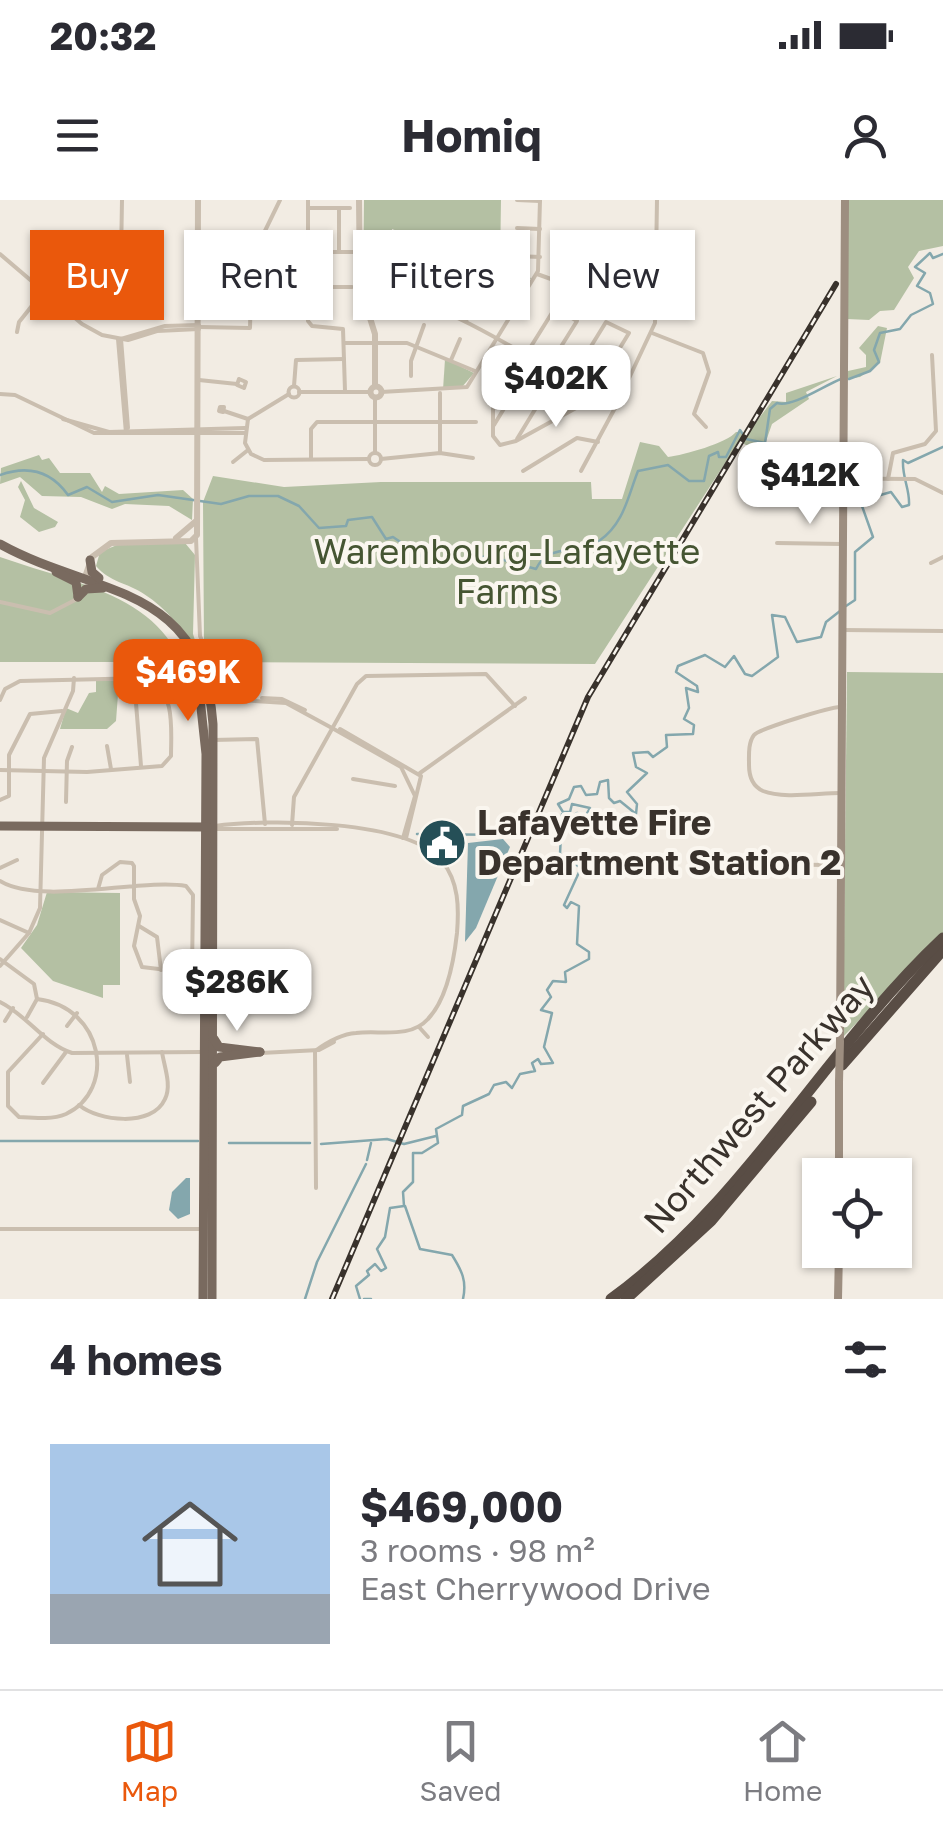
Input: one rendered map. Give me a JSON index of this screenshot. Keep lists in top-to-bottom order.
{
  "streets": {
    "highway": ["Northwest Parkway"]
  },
  "parks": ["Warembourg-Lafayette Farms"],
  "places": {
    "public building": ["Lafayette Fire Department Station 2"]
  },
  "page": {
    "status": "20:32",
    "header": "Homiq",
    "chip": [
      "Buy",
      "Rent",
      "Filters",
      "New"
    ],
    "price": [
      "$402K",
      "$412K",
      "$469K",
      "$286K"
    ],
    "heading": "4 homes",
    "list": [
      {
        "name": "$469,000",
        "note": "3 rooms · 98 m² · East Cherrywood Drive"
      }
    ],
    "tabs": ["Map", "Saved", "Home"]
  }
}
